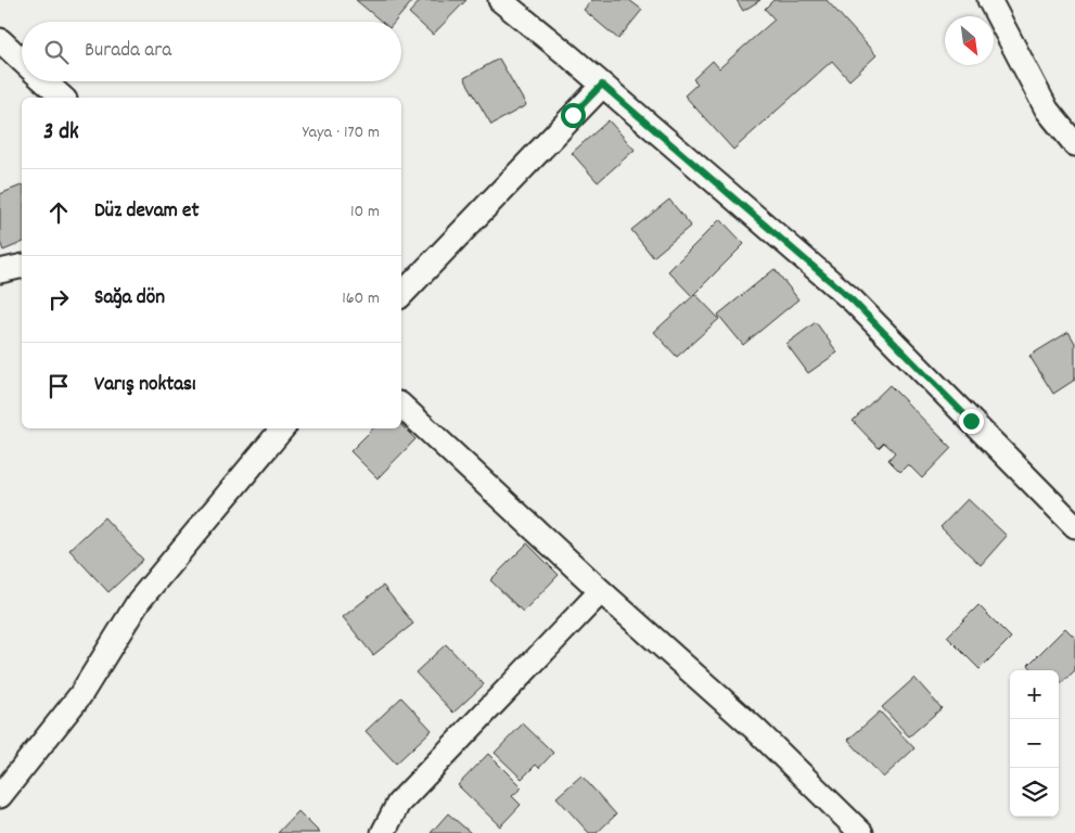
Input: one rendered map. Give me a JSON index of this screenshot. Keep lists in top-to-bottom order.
{
  "north": "bottom right",
  "page": {
    "search": "Burada ara",
    "heading": ["3 dk", "Yaya · 170 m"],
    "list": [
      ["Düz devam et", "10 m"],
      ["Sağa dön", "160 m"],
      "Varış noktası"
    ],
    "map_buttons": ["+", "−"]
  }
}
